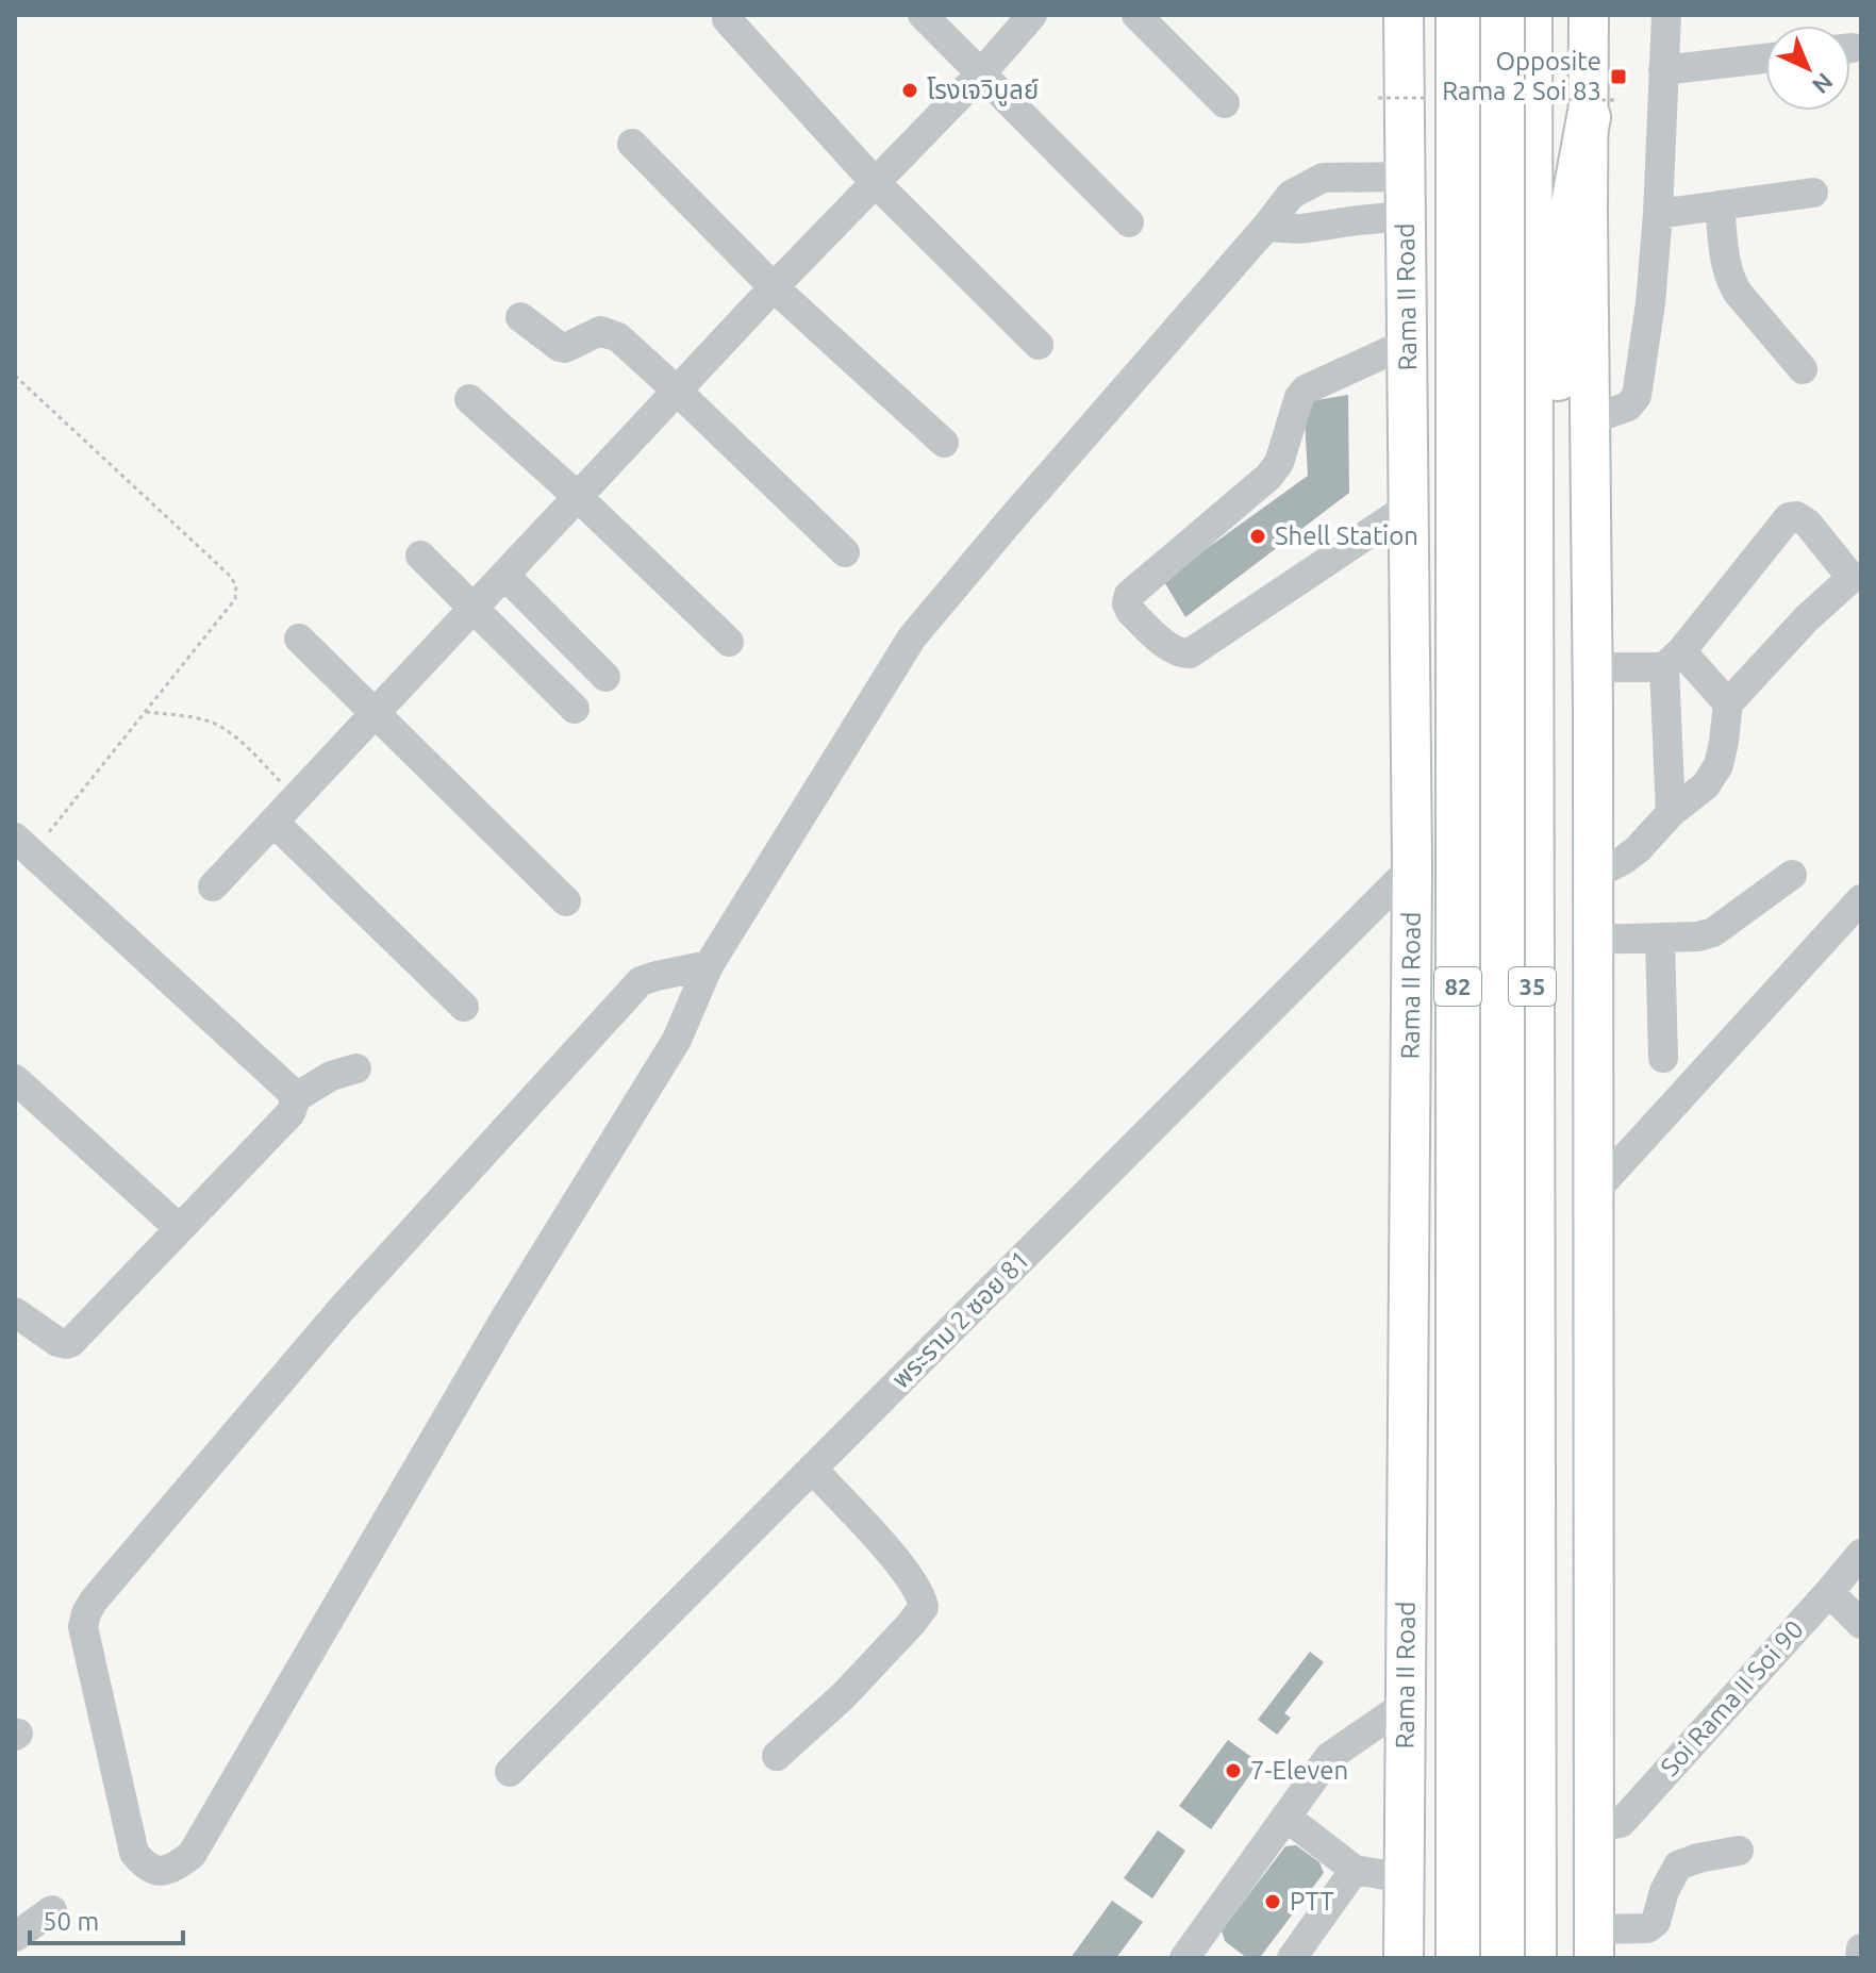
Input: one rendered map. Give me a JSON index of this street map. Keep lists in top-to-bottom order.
{
  "streets": {
    "highway": ["82", "35"],
    "main road": ["Rama II Road"],
    "street": ["พระราม 2 ซอย 81", "Soi Rama II Soi 90"]
  },
  "crossings": [
    ["Rama II Road", "พระราม 2 ซอย 81"],
    ["35", "Soi Rama II Soi 90"]
  ],
  "places": {
    "transit": ["Opposite Rama 2 Soi 83"],
    "other": [
      "โรงเจวิบูลย์",
      "Shell Station",
      "7-Eleven",
      "PTT"
    ]
  },
  "scale_bar": "50 m",
  "north": "bottom right"
}
